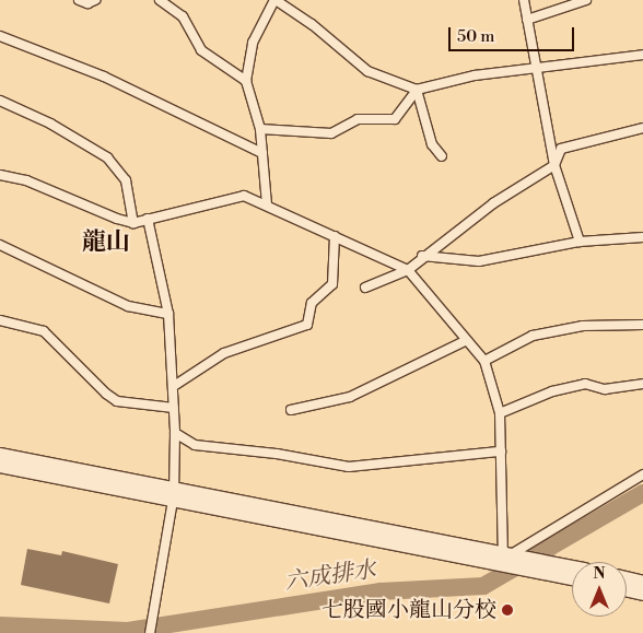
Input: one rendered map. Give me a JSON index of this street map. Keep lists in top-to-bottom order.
{
  "districts": ["龍山"],
  "water": ["六成排水"],
  "places": ["七股國小龍山分校"],
  "scale_bar": "50 m",
  "north": "top"
}
